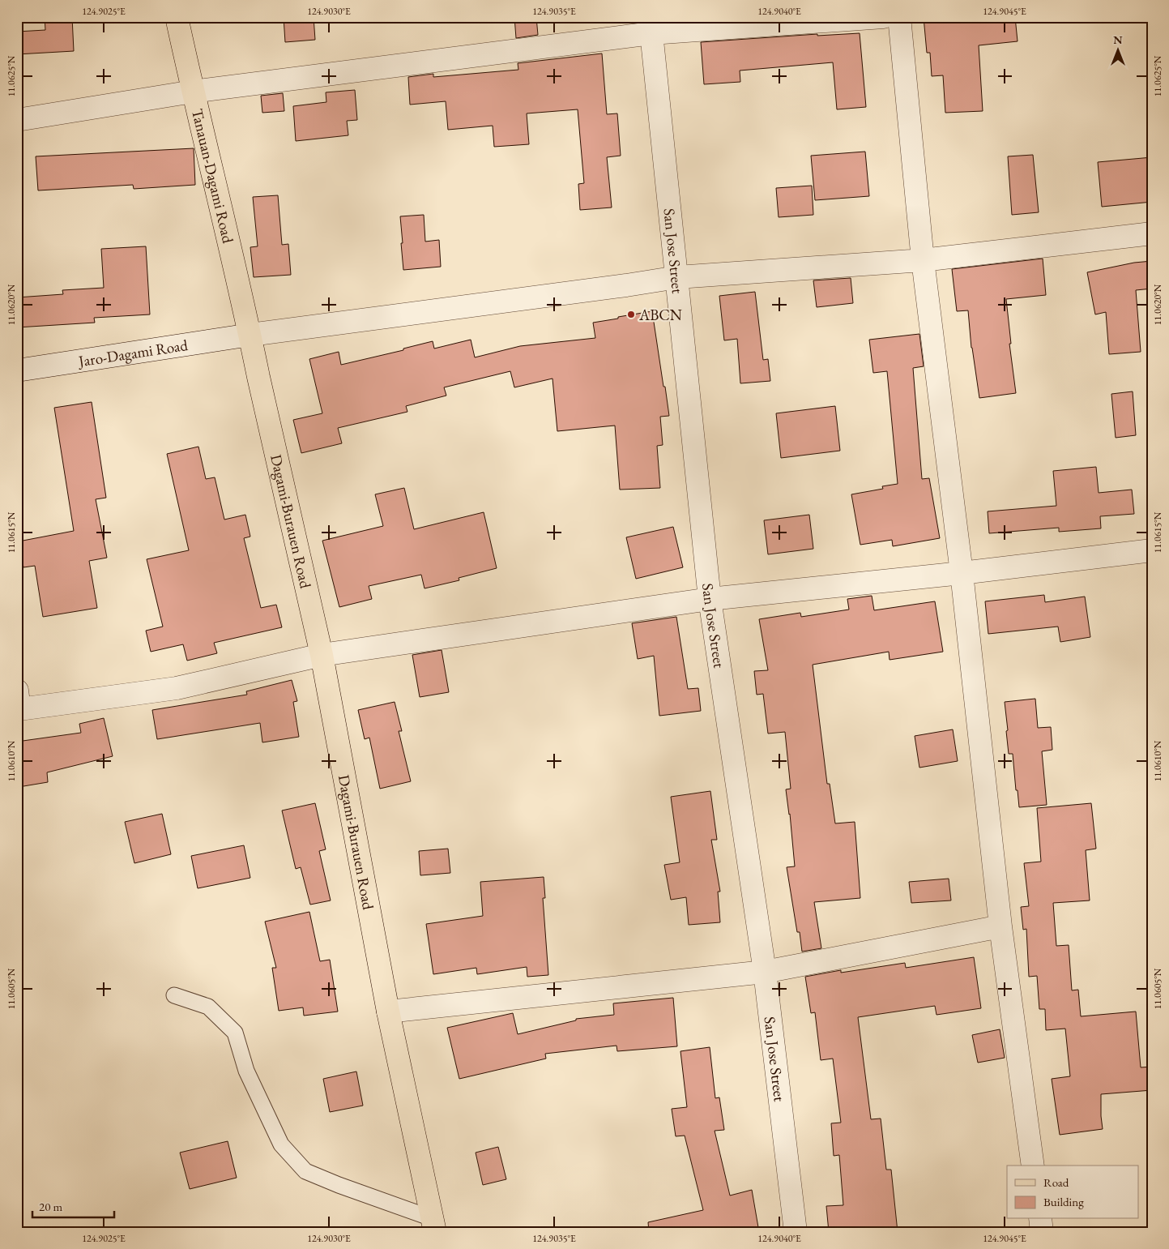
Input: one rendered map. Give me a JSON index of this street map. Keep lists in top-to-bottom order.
{
  "streets": {
    "main road": ["Tanauan-Dagami Road", "Dagami-Burauen Road"],
    "street": ["San Jose Street", "Jaro-Dagami Road"]
  },
  "crossings": [
    ["Tanauan-Dagami Road", "Jaro-Dagami Road"],
    ["Tanauan-Dagami Road", "Dagami-Burauen Road"],
    ["San Jose Street", "Jaro-Dagami Road"],
    ["Jaro-Dagami Road", "Dagami-Burauen Road"]
  ],
  "places": ["ABCN"],
  "legend": ["Road", "Building"],
  "scale_bar": "20 m",
  "north": "top",
  "coordinates": [
    "124.9025°E",
    "124.9030°E",
    "124.9035°E",
    "124.9040°E",
    "124.9045°E",
    "11.0625°N",
    "11.0620°N",
    "11.0615°N",
    "11.0610°N",
    "11.0605°N"
  ]
}
